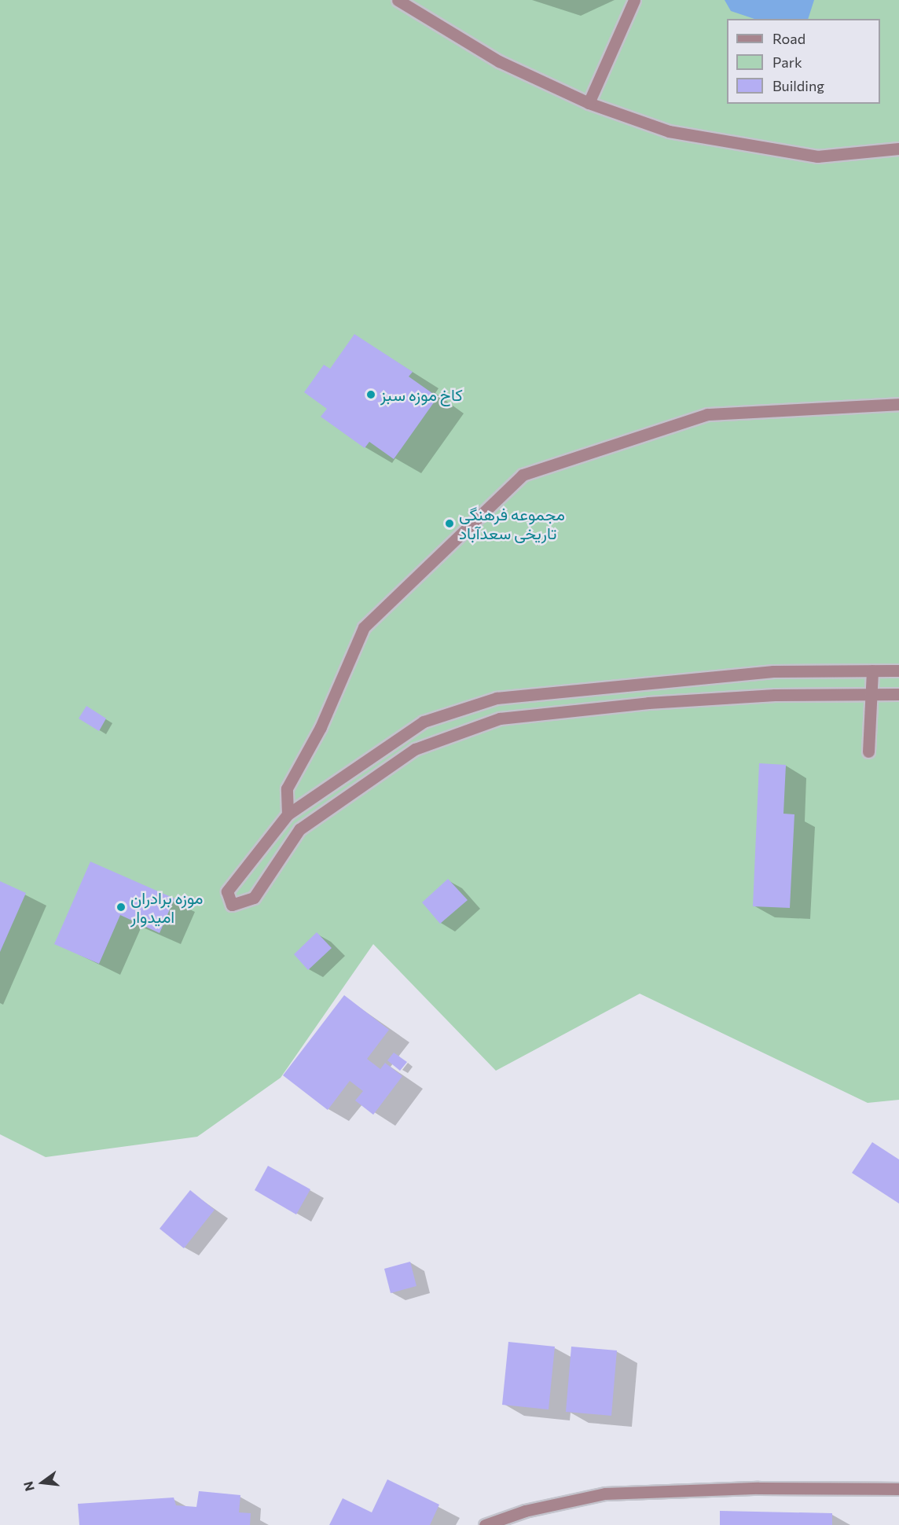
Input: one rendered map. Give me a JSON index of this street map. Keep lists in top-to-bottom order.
{
  "places": ["کاخ موزه سبز", "مجموعه فرهنگی تاریخی سعدآباد", "موزه برادران امیدوار"],
  "legend": ["Road", "Park", "Building"],
  "north": "left"
}
